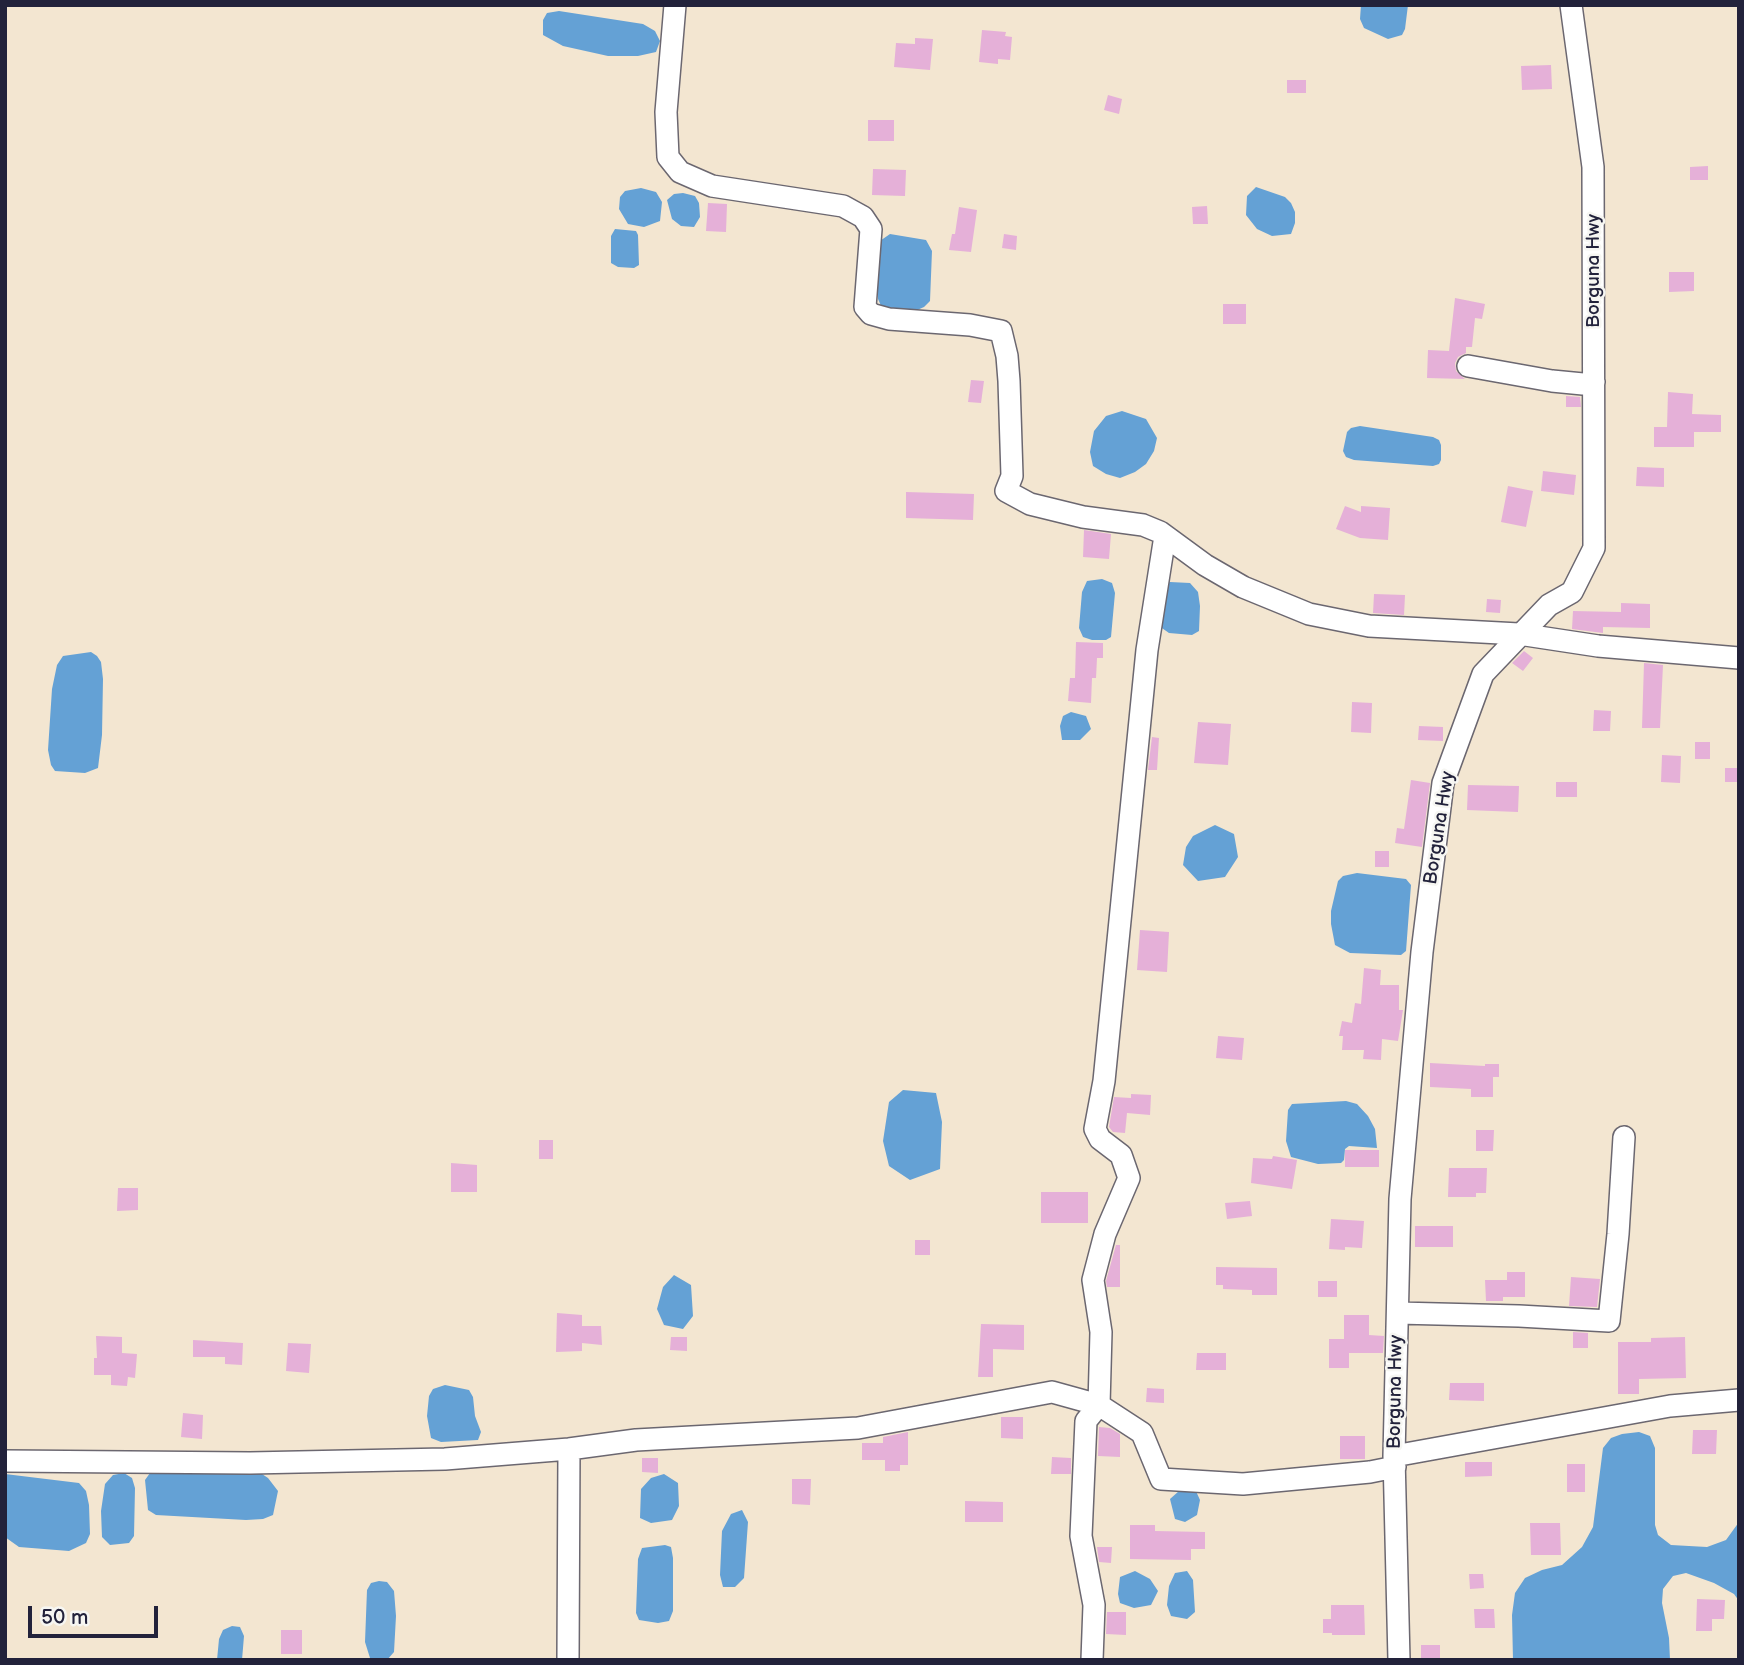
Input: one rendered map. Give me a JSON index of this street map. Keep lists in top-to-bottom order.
{
  "streets": {
    "street": ["Borguna Hwy"]
  },
  "scale_bar": "50 m"
}
